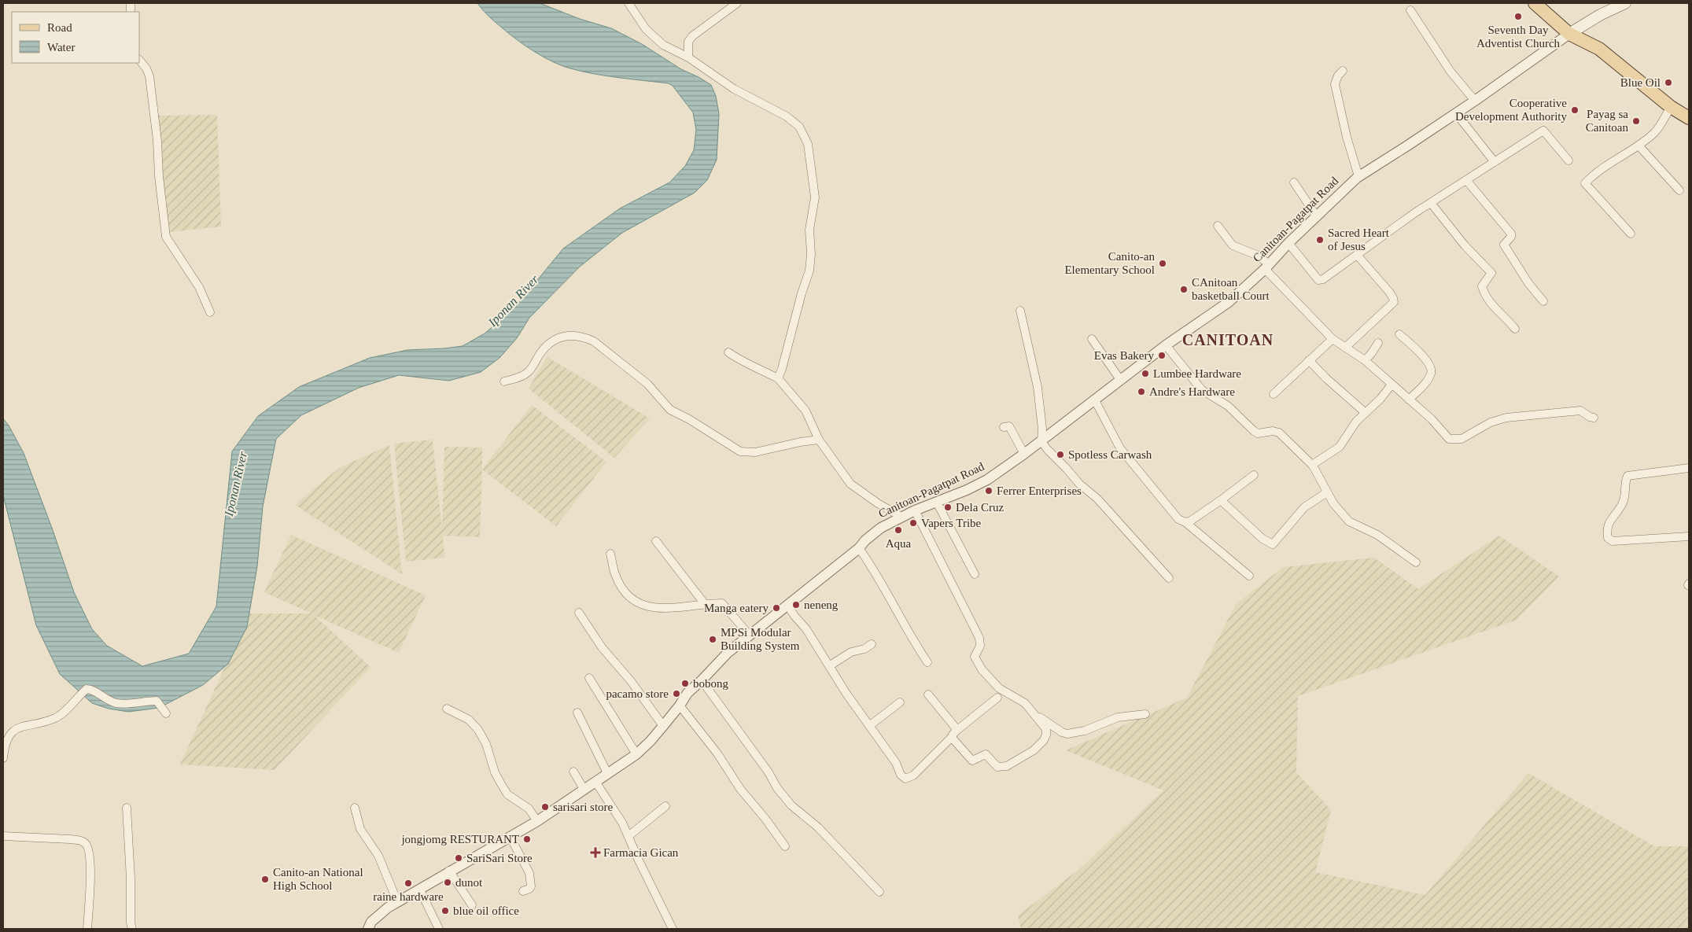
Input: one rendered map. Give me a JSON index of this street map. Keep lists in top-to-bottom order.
{
  "streets": {
    "street": ["Canitoan-Pagatpat Road"]
  },
  "districts": ["CANITOAN"],
  "water": ["Iponan River"],
  "places": {
    "other": [
      "Seventh Day Adventist Church",
      "Blue Oil",
      "Cooperative Development Authority",
      "Payag sa Canitoan",
      "Sacred Heart of Jesus",
      "Canito-an Elementary School",
      "CAnitoan basketball Court",
      "Evas Bakery",
      "Lumbee Hardware",
      "Andre's Hardware",
      "Spotless Carwash",
      "Ferrer Enterprises",
      "Dela Cruz",
      "Vapers Tribe",
      "Aqua",
      "neneng",
      "Manga eatery",
      "MPSi Modular Building System",
      "bobong",
      "pacamo store",
      "sarisari store",
      "jongjomg RESTURANT",
      "SariSari Store",
      "Canito-an National High School",
      "dunot",
      "raine hardware",
      "blue oil office"
    ],
    "health": ["Farmacia Gican"]
  },
  "legend": ["Road", "Water"]
}
